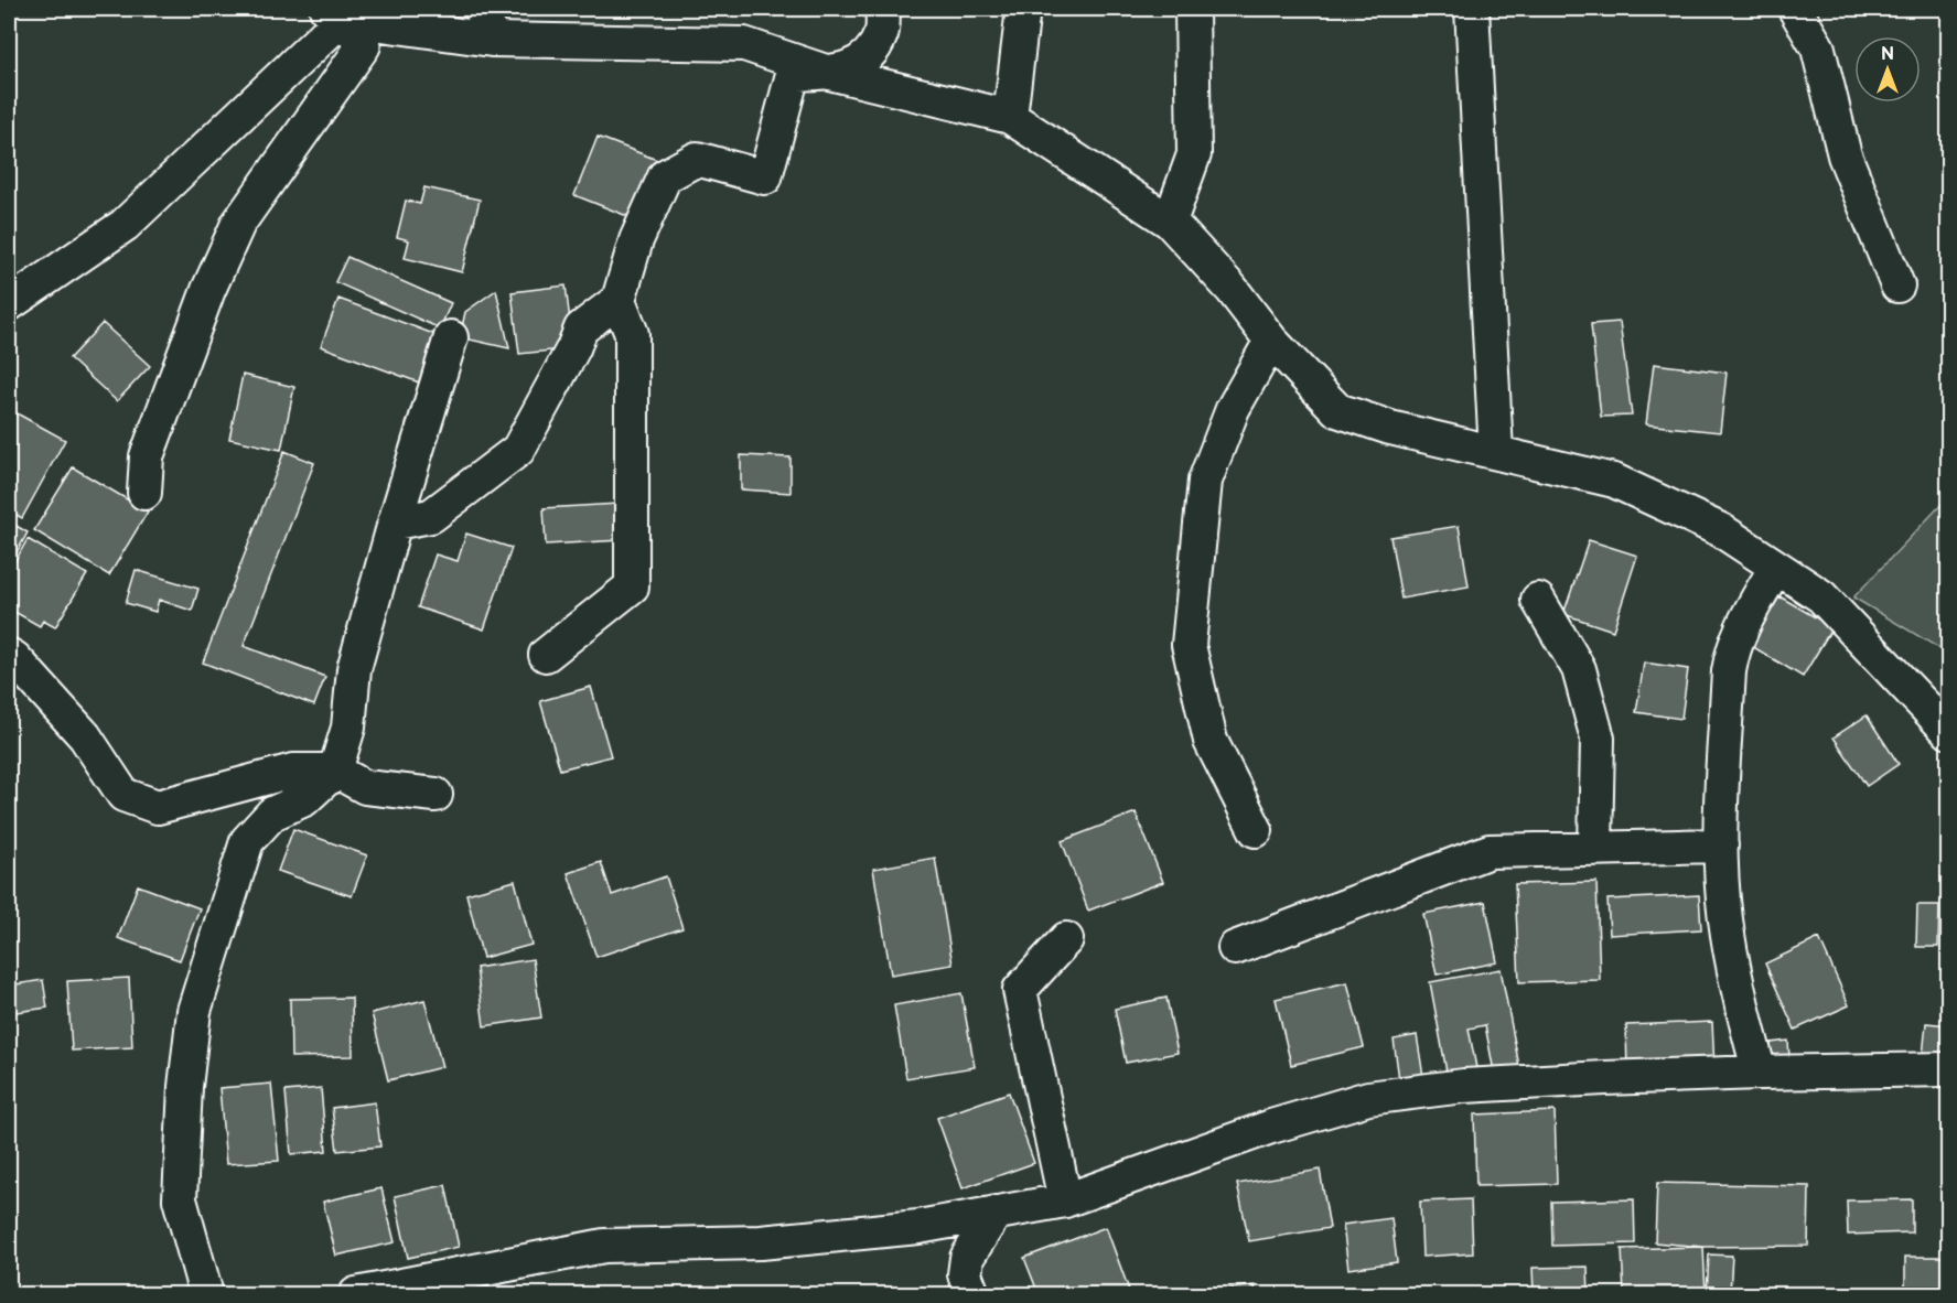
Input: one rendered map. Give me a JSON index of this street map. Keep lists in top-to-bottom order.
{
  "north": "top"
}
